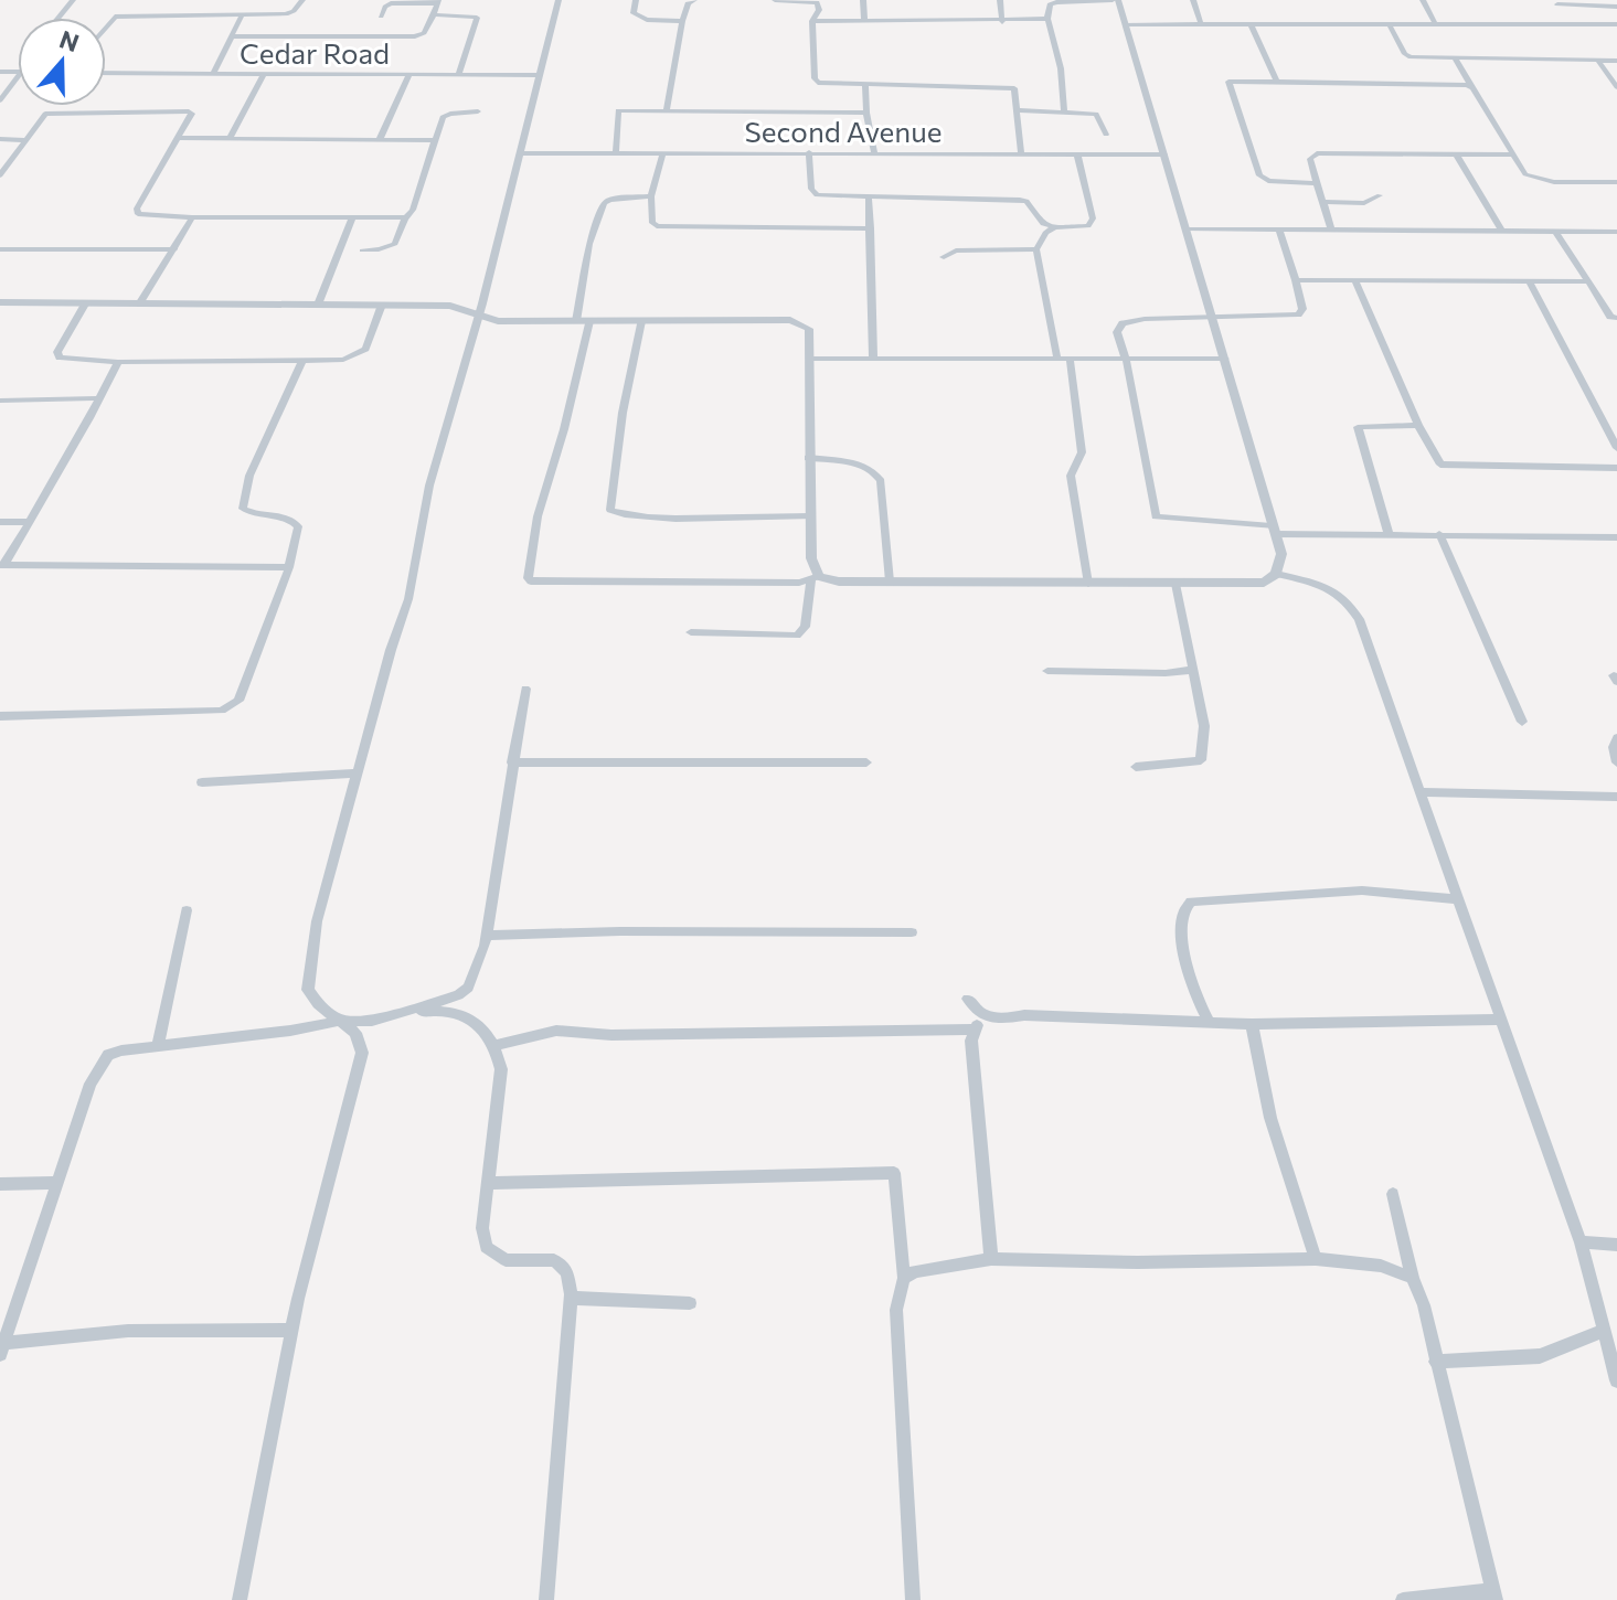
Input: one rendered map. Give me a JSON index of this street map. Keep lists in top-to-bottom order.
{
  "streets": {
    "street": ["Cedar Road", "Second Avenue"]
  },
  "north": "top"
}
